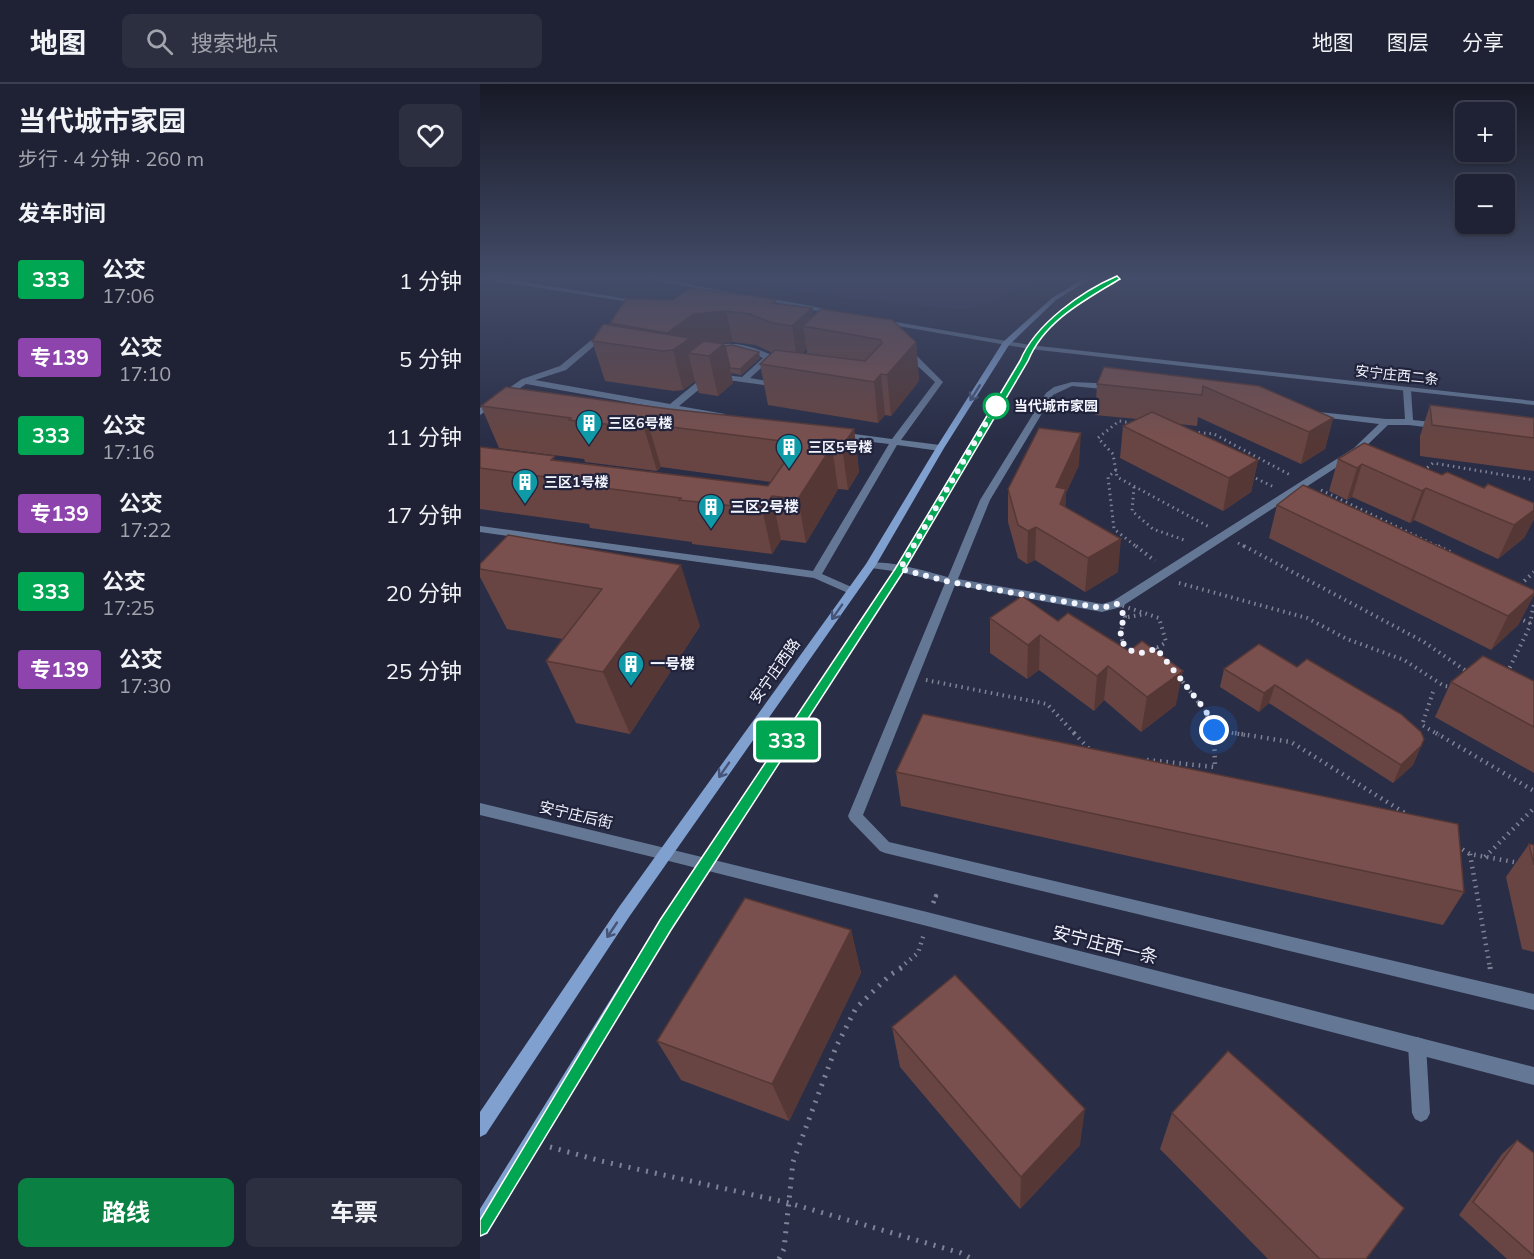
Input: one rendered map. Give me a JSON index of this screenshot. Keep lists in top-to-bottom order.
{
  "streets": {
    "main road": ["安宁庄西路"],
    "street": ["安宁庄西二条", "安宁庄后街", "安宁庄西一条"]
  },
  "crossings": [
    ["安宁庄西二条", "安宁庄西路"],
    ["安宁庄西路", "安宁庄后街"],
    ["安宁庄西路", "安宁庄西一条"],
    ["安宁庄后街", "安宁庄西一条"]
  ],
  "places": {
    "other": ["当代城市家园"],
    "building": [
      "三区6号楼",
      "三区5号楼",
      "三区1号楼",
      "三区2号楼",
      "一号楼"
    ]
  },
  "lines": ["bus line 333"],
  "page": {
    "header": "地图",
    "search": "搜索地点",
    "nav": ["地图", "图层", "分享"],
    "heading": [
      ["当代城市家园", "步行 · 4 分钟 · 260 m"],
      "发车时间"
    ],
    "on_map": "333",
    "map_buttons": ["+", "−"],
    "list": [
      {
        "mark": "333",
        "name": "公交",
        "note": "17:06",
        "value": "1 分钟"
      },
      {
        "mark": "专139",
        "name": "公交",
        "note": "17:10",
        "value": "5 分钟"
      },
      {
        "mark": "333",
        "name": "公交",
        "note": "17:16",
        "value": "11 分钟"
      },
      {
        "mark": "专139",
        "name": "公交",
        "note": "17:22",
        "value": "17 分钟"
      },
      {
        "mark": "333",
        "name": "公交",
        "note": "17:25",
        "value": "20 分钟"
      },
      {
        "mark": "专139",
        "name": "公交",
        "note": "17:30",
        "value": "25 分钟"
      }
    ],
    "buttons": ["路线", "车票"]
  }
}
